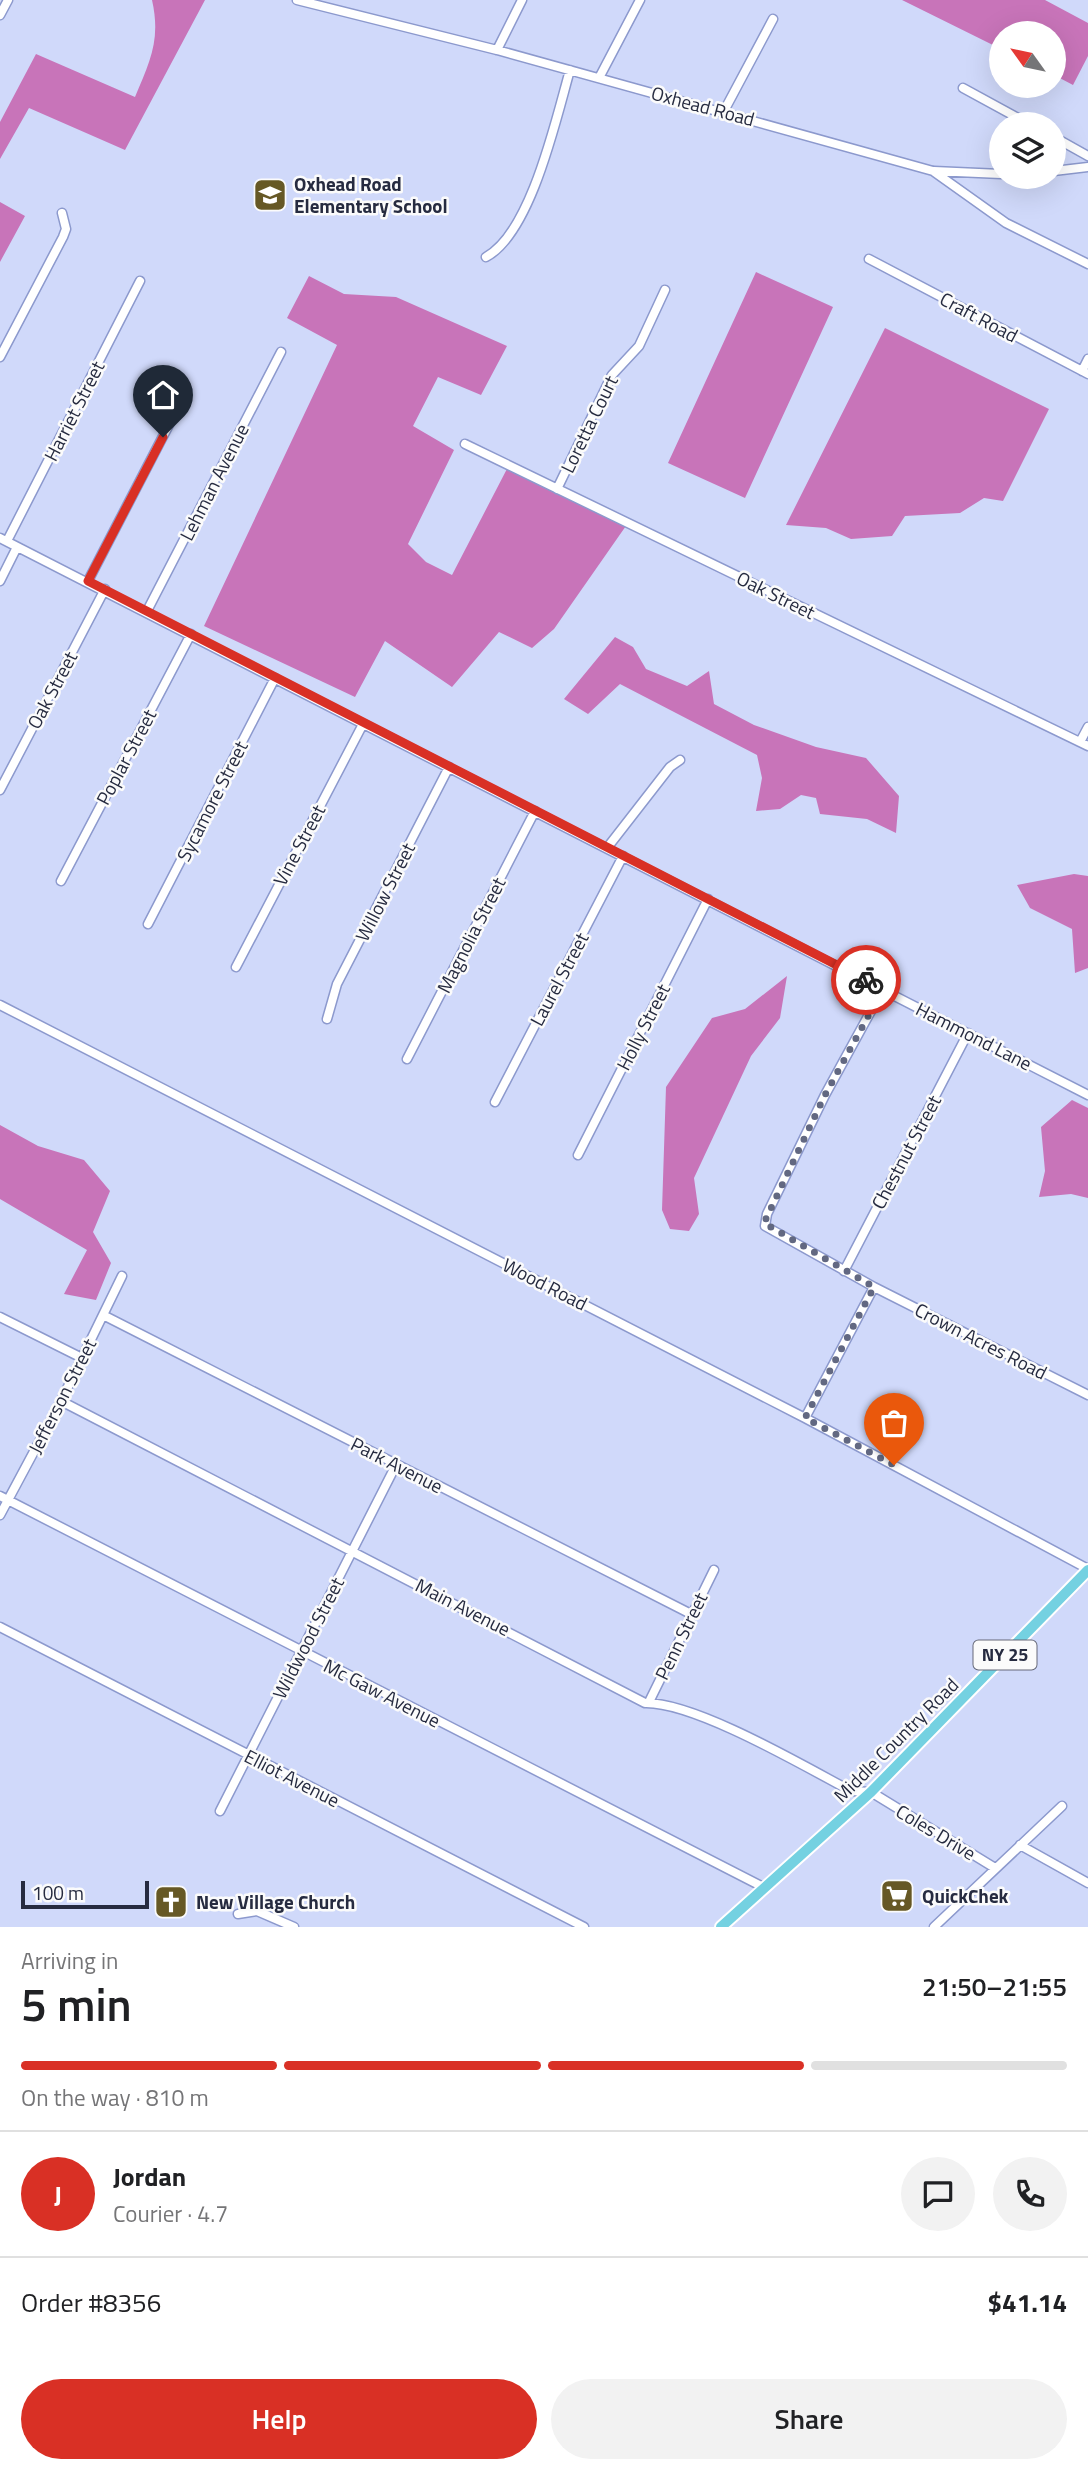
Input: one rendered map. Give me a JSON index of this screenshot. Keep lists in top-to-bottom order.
{
  "streets": {
    "main road": ["NY 25", "Middle Country Road"],
    "street": [
      "Oxhead Road",
      "Craft Road",
      "Harriet Street",
      "Loretta Court",
      "Lehman Avenue",
      "Oak Street",
      "Poplar Street",
      "Sycamore Street",
      "Vine Street",
      "Willow Street",
      "Magnolia Street",
      "Laurel Street",
      "Holly Street",
      "Hammond Lane",
      "Chestnut Street",
      "Wood Road",
      "Crown Acres Road",
      "Jefferson Street",
      "Park Avenue",
      "Main Avenue",
      "Penn Street",
      "Wildwood Street",
      "Mc Gaw Avenue",
      "Elliot Avenue",
      "Coles Drive"
    ]
  },
  "crossings": [
    ["Harriet Street", "Hammond Lane"],
    ["Loretta Court", "Oak Street"],
    ["Lehman Avenue", "Hammond Lane"],
    ["Oak Street", "Hammond Lane"],
    ["Poplar Street", "Hammond Lane"],
    ["Sycamore Street", "Hammond Lane"],
    ["Vine Street", "Hammond Lane"],
    ["Willow Street", "Hammond Lane"],
    ["Magnolia Street", "Hammond Lane"],
    ["Laurel Street", "Hammond Lane"],
    ["Holly Street", "Hammond Lane"],
    ["Hammond Lane", "Chestnut Street"],
    ["Hammond Lane", "Crown Acres Road"],
    ["Chestnut Street", "Crown Acres Road"],
    ["Wood Road", "Middle Country Road"],
    ["Jefferson Street", "Park Avenue"],
    ["Jefferson Street", "Main Avenue"],
    ["Jefferson Street", "Mc Gaw Avenue"],
    ["Park Avenue", "Penn Street"],
    ["Park Avenue", "Wildwood Street"],
    ["Main Avenue", "Penn Street"],
    ["Main Avenue", "Wildwood Street"],
    ["Main Avenue", "Middle Country Road"],
    ["Main Avenue", "Coles Drive"],
    ["Wildwood Street", "Mc Gaw Avenue"],
    ["Wildwood Street", "Elliot Avenue"],
    ["Mc Gaw Avenue", "Middle Country Road"],
    ["Middle Country Road", "Coles Drive"]
  ],
  "places": {
    "school or university": ["Oxhead Road Elementary School"],
    "supermarket": ["QuickChek"],
    "church": ["New Village Church"]
  },
  "scale_bar": "100 m",
  "north": "top left",
  "page": {
    "scale": "100 m",
    "heading": ["5 min", "Arriving in", "21:50–21:55"],
    "panel": [
      "Jordan",
      "Courier · 4.7",
      "Order #8356",
      "$41.14"
    ],
    "bar": "On the way · 810 m",
    "round": "J",
    "buttons": ["Help", "Share"]
  }
}
